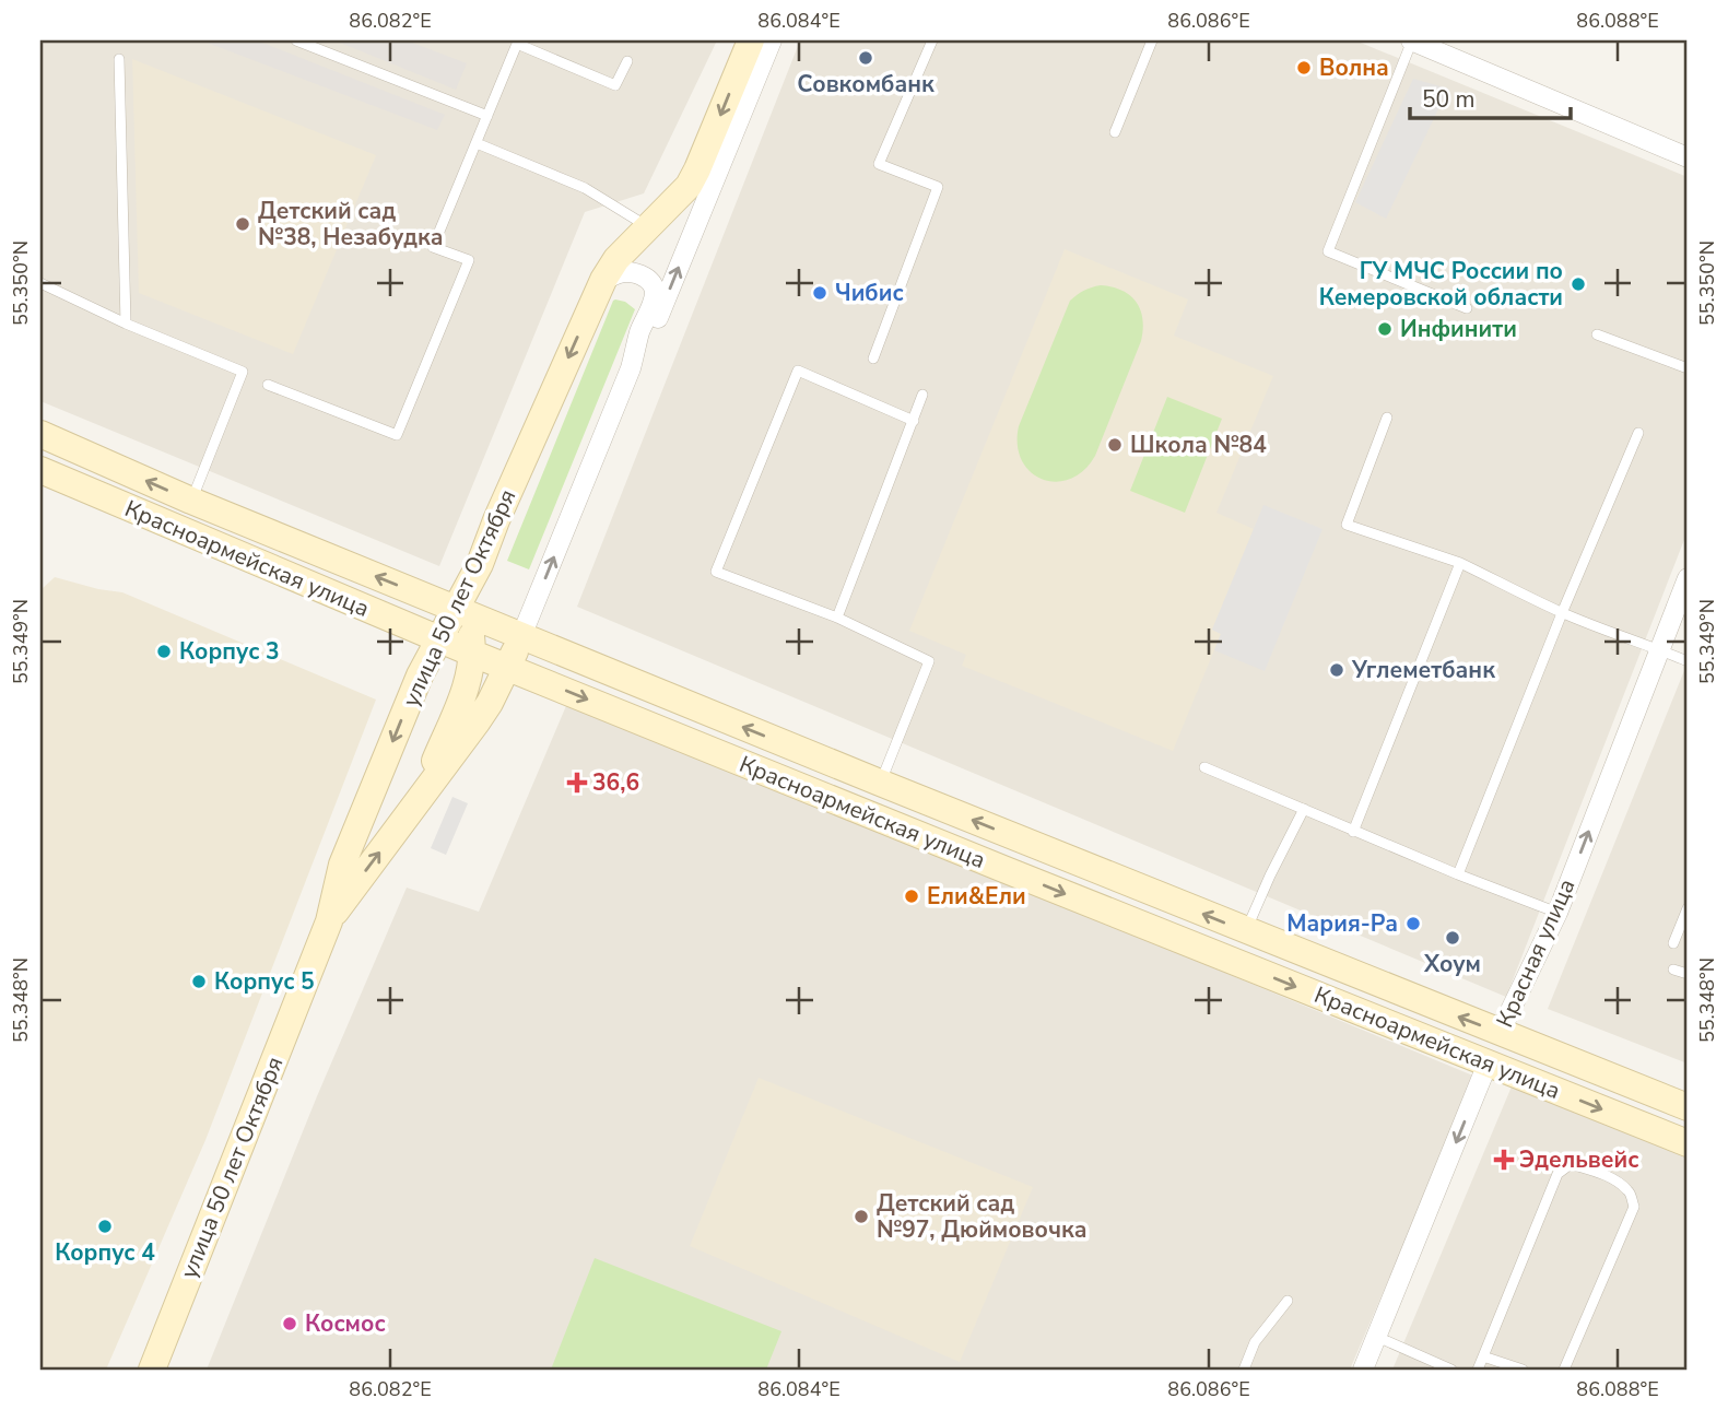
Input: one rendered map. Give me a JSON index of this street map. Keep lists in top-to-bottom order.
{
  "streets": {
    "main road": ["Красноармейская улица", "улица 50 лет Октября", "Красная улица"]
  },
  "crossings": [
    ["Красноармейская улица", "улица 50 лет Октября"],
    ["Красноармейская улица", "Красная улица"]
  ],
  "places": {
    "other": [
      "Совкомбанк",
      "Волна",
      "Детский сад №38, Незабудка",
      "ГУ МЧС России по Кемеровской области",
      "Чибис",
      "Инфинити",
      "Школа №84",
      "Корпус 3",
      "Углеметбанк",
      "Ели&Ели",
      "Мария-Ра",
      "Хоум",
      "Корпус 5",
      "Детский сад №97, Дюймовочка",
      "Корпус 4",
      "Космос"
    ],
    "health": ["36,6", "Эдельвейс"]
  },
  "scale_bar": "50 m",
  "coordinates": [
    "86.082°E",
    "86.084°E",
    "86.086°E",
    "86.088°E",
    "55.350°N",
    "55.349°N",
    "55.348°N"
  ]
}
